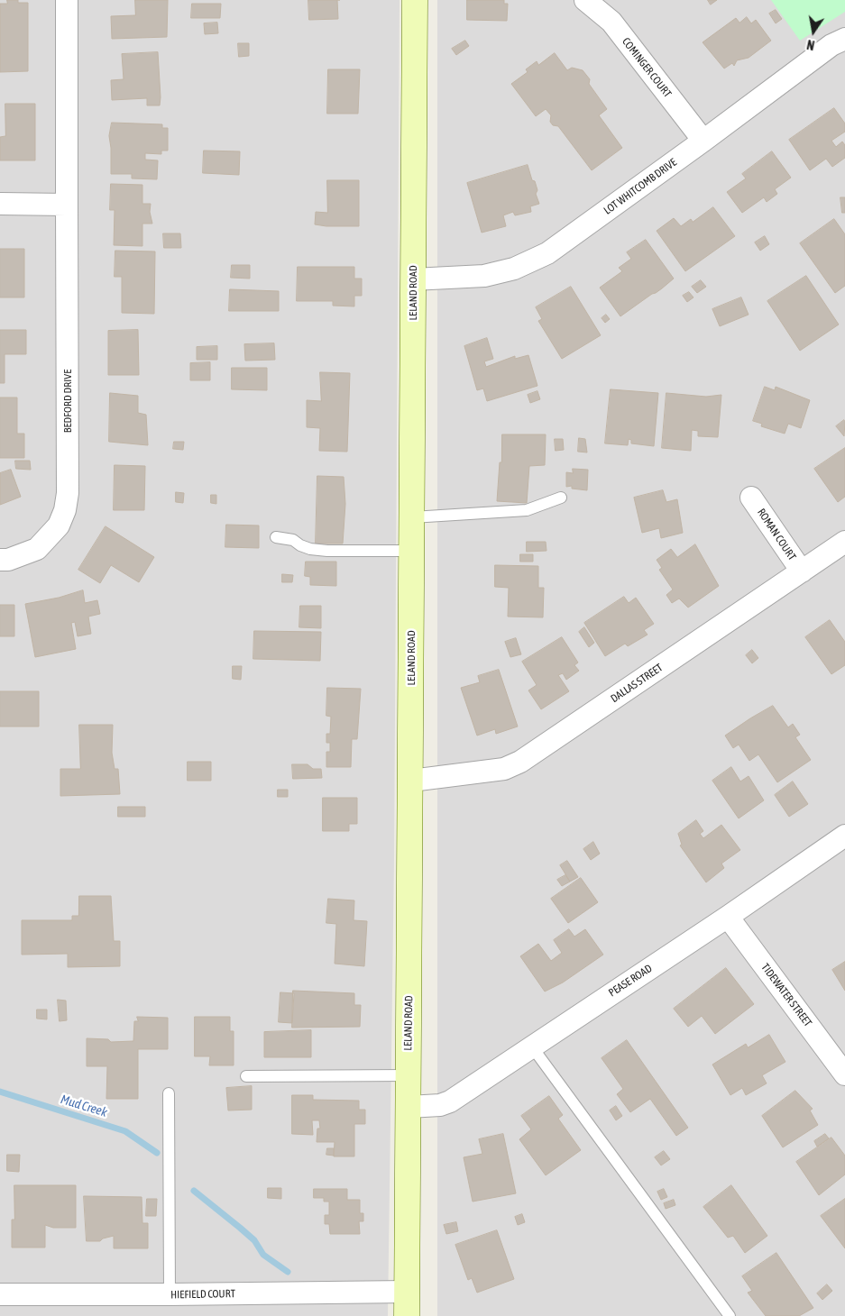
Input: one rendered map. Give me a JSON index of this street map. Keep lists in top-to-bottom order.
{
  "streets": {
    "main road": ["LELAND ROAD"],
    "street": [
      "COMINGER COURT",
      "LOT WHITCOMB DRIVE",
      "BEDFORD DRIVE",
      "ROMAN COURT",
      "DALLAS STREET",
      "PEASE ROAD",
      "TIDEWATER STREET",
      "HIEFIELD COURT"
    ]
  },
  "crossings": [
    ["COMINGER COURT", "LOT WHITCOMB DRIVE"],
    ["LOT WHITCOMB DRIVE", "LELAND ROAD"],
    ["LELAND ROAD", "DALLAS STREET"],
    ["LELAND ROAD", "PEASE ROAD"],
    ["LELAND ROAD", "HIEFIELD COURT"],
    ["ROMAN COURT", "DALLAS STREET"],
    ["PEASE ROAD", "TIDEWATER STREET"]
  ],
  "water": ["Mud Creek"],
  "north": "bottom"
}
